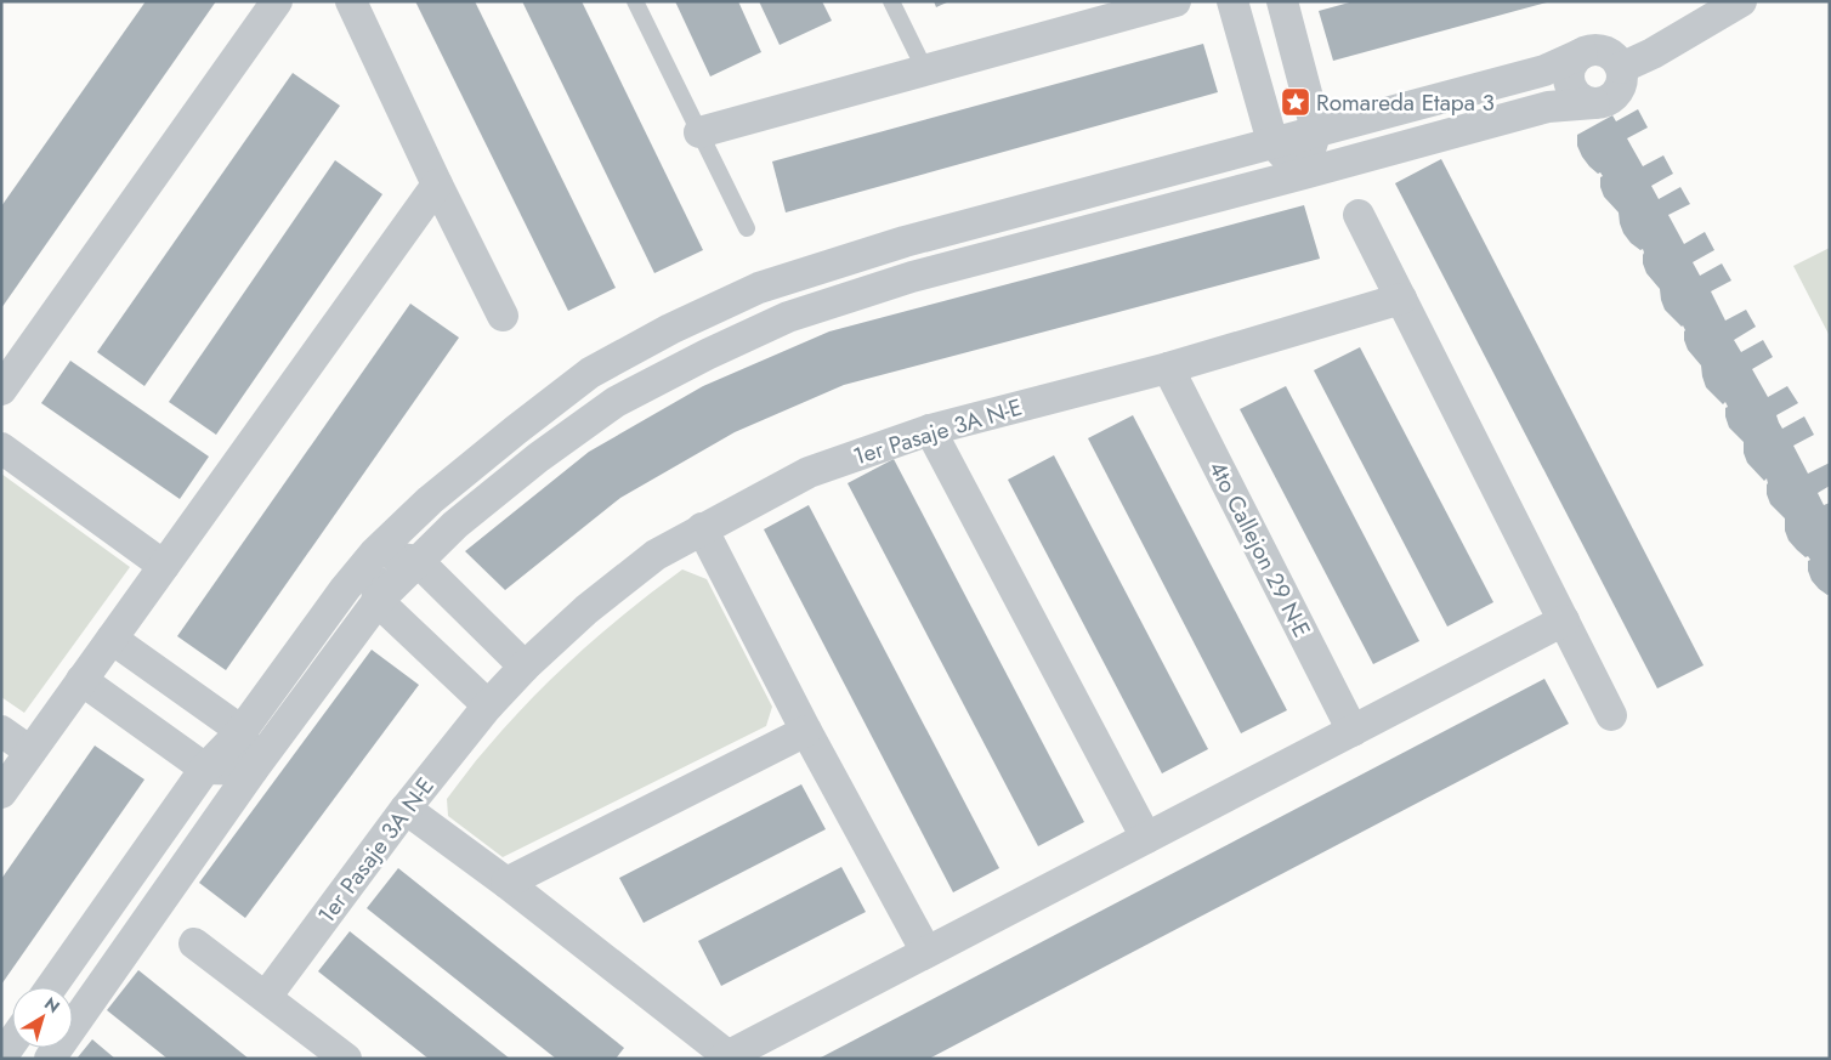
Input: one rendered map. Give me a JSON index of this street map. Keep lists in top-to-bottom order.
{
  "streets": {
    "street": ["1er Pasaje 3A N-E", "4to Callejon 29 N-E"]
  },
  "crossings": [
    ["1er Pasaje 3A N-E", "4to Callejon 29 N-E"]
  ],
  "places": {
    "place": ["Romareda Etapa 3"]
  },
  "north": "top right"
}
